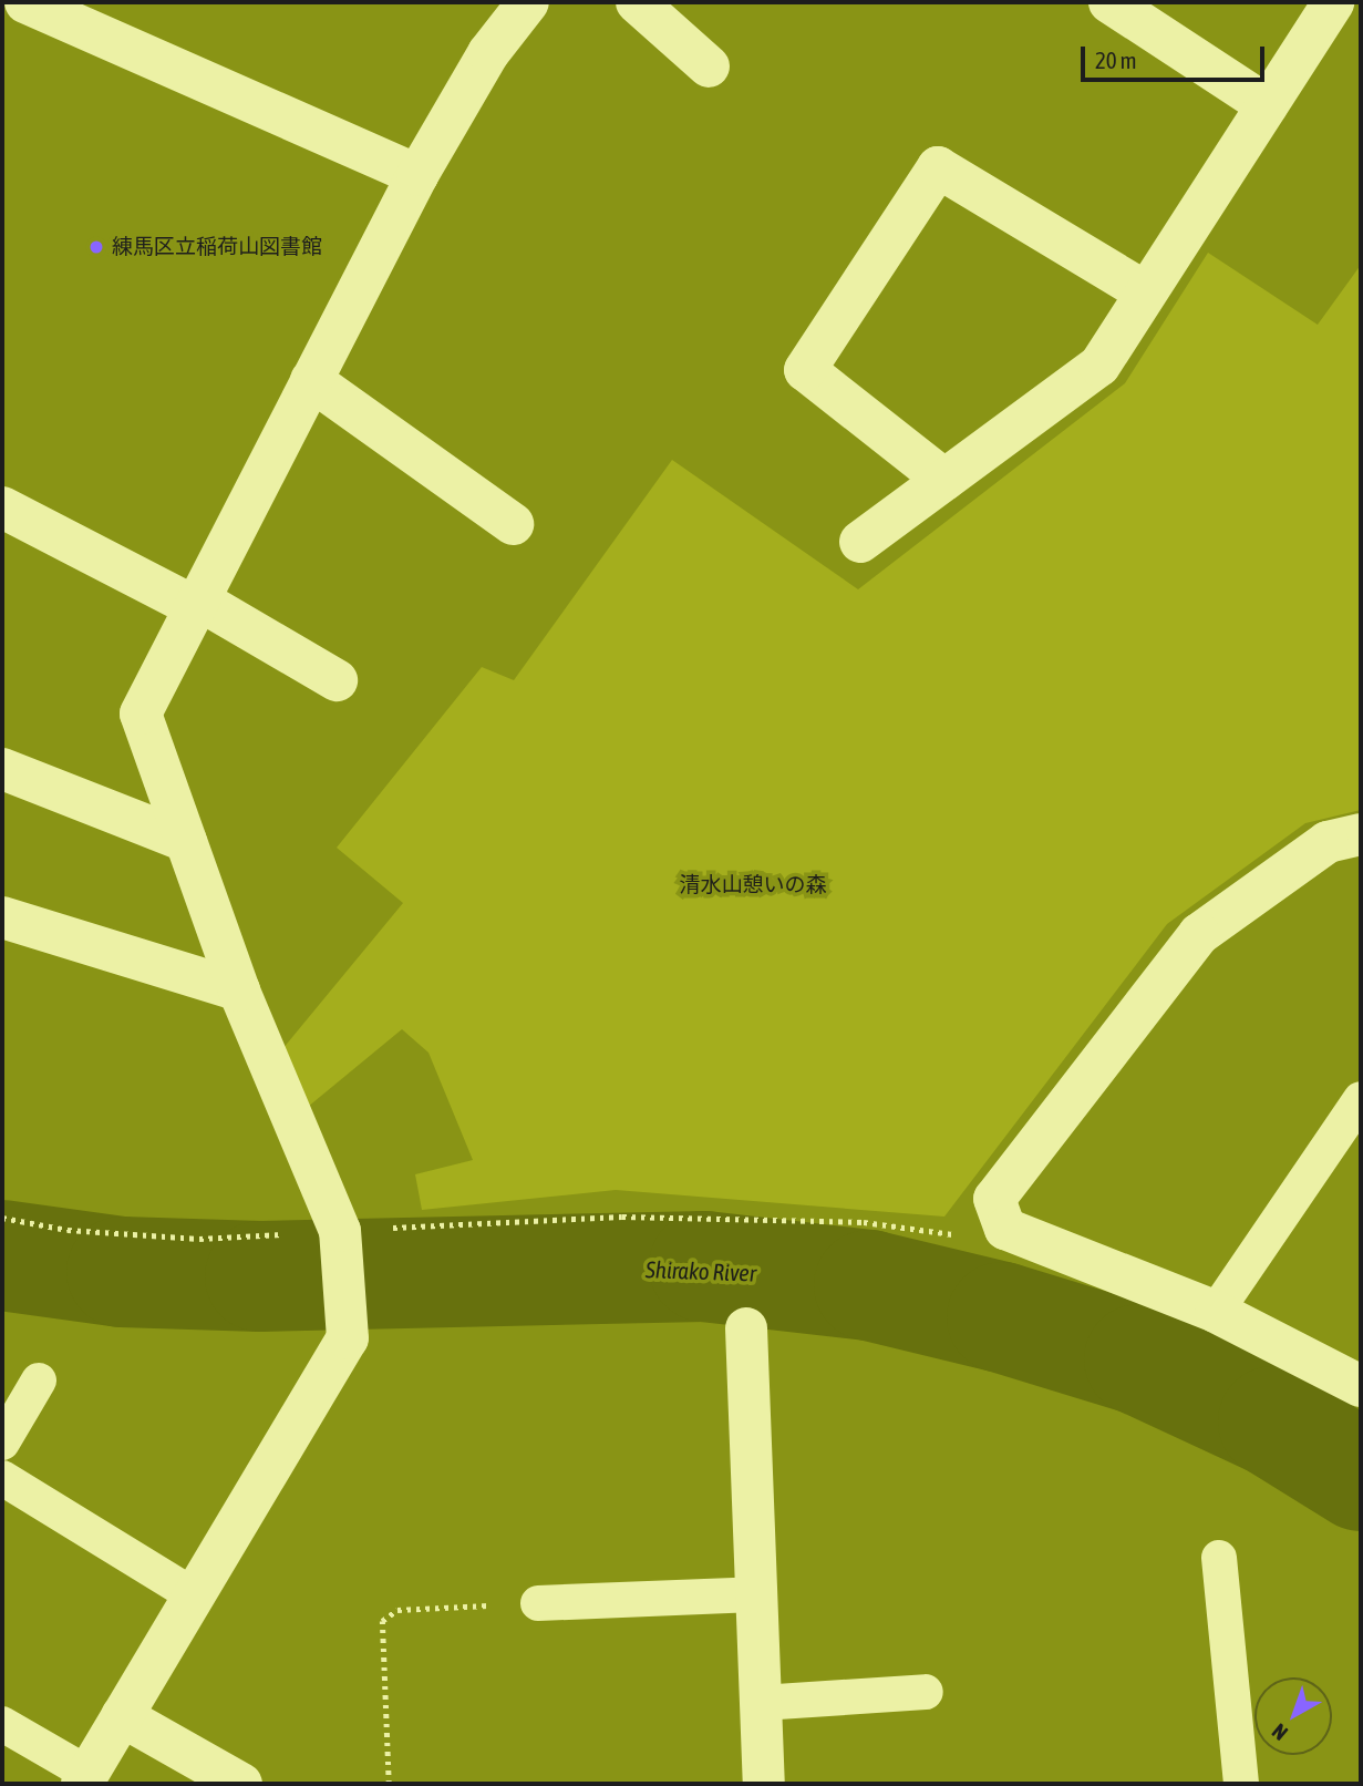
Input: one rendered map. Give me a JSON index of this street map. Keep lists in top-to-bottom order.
{
  "water": ["Shirako River"],
  "parks": ["清水山憩いの森"],
  "places": ["練馬区立稲荷山図書館"],
  "scale_bar": "20 m",
  "north": "bottom left"
}
